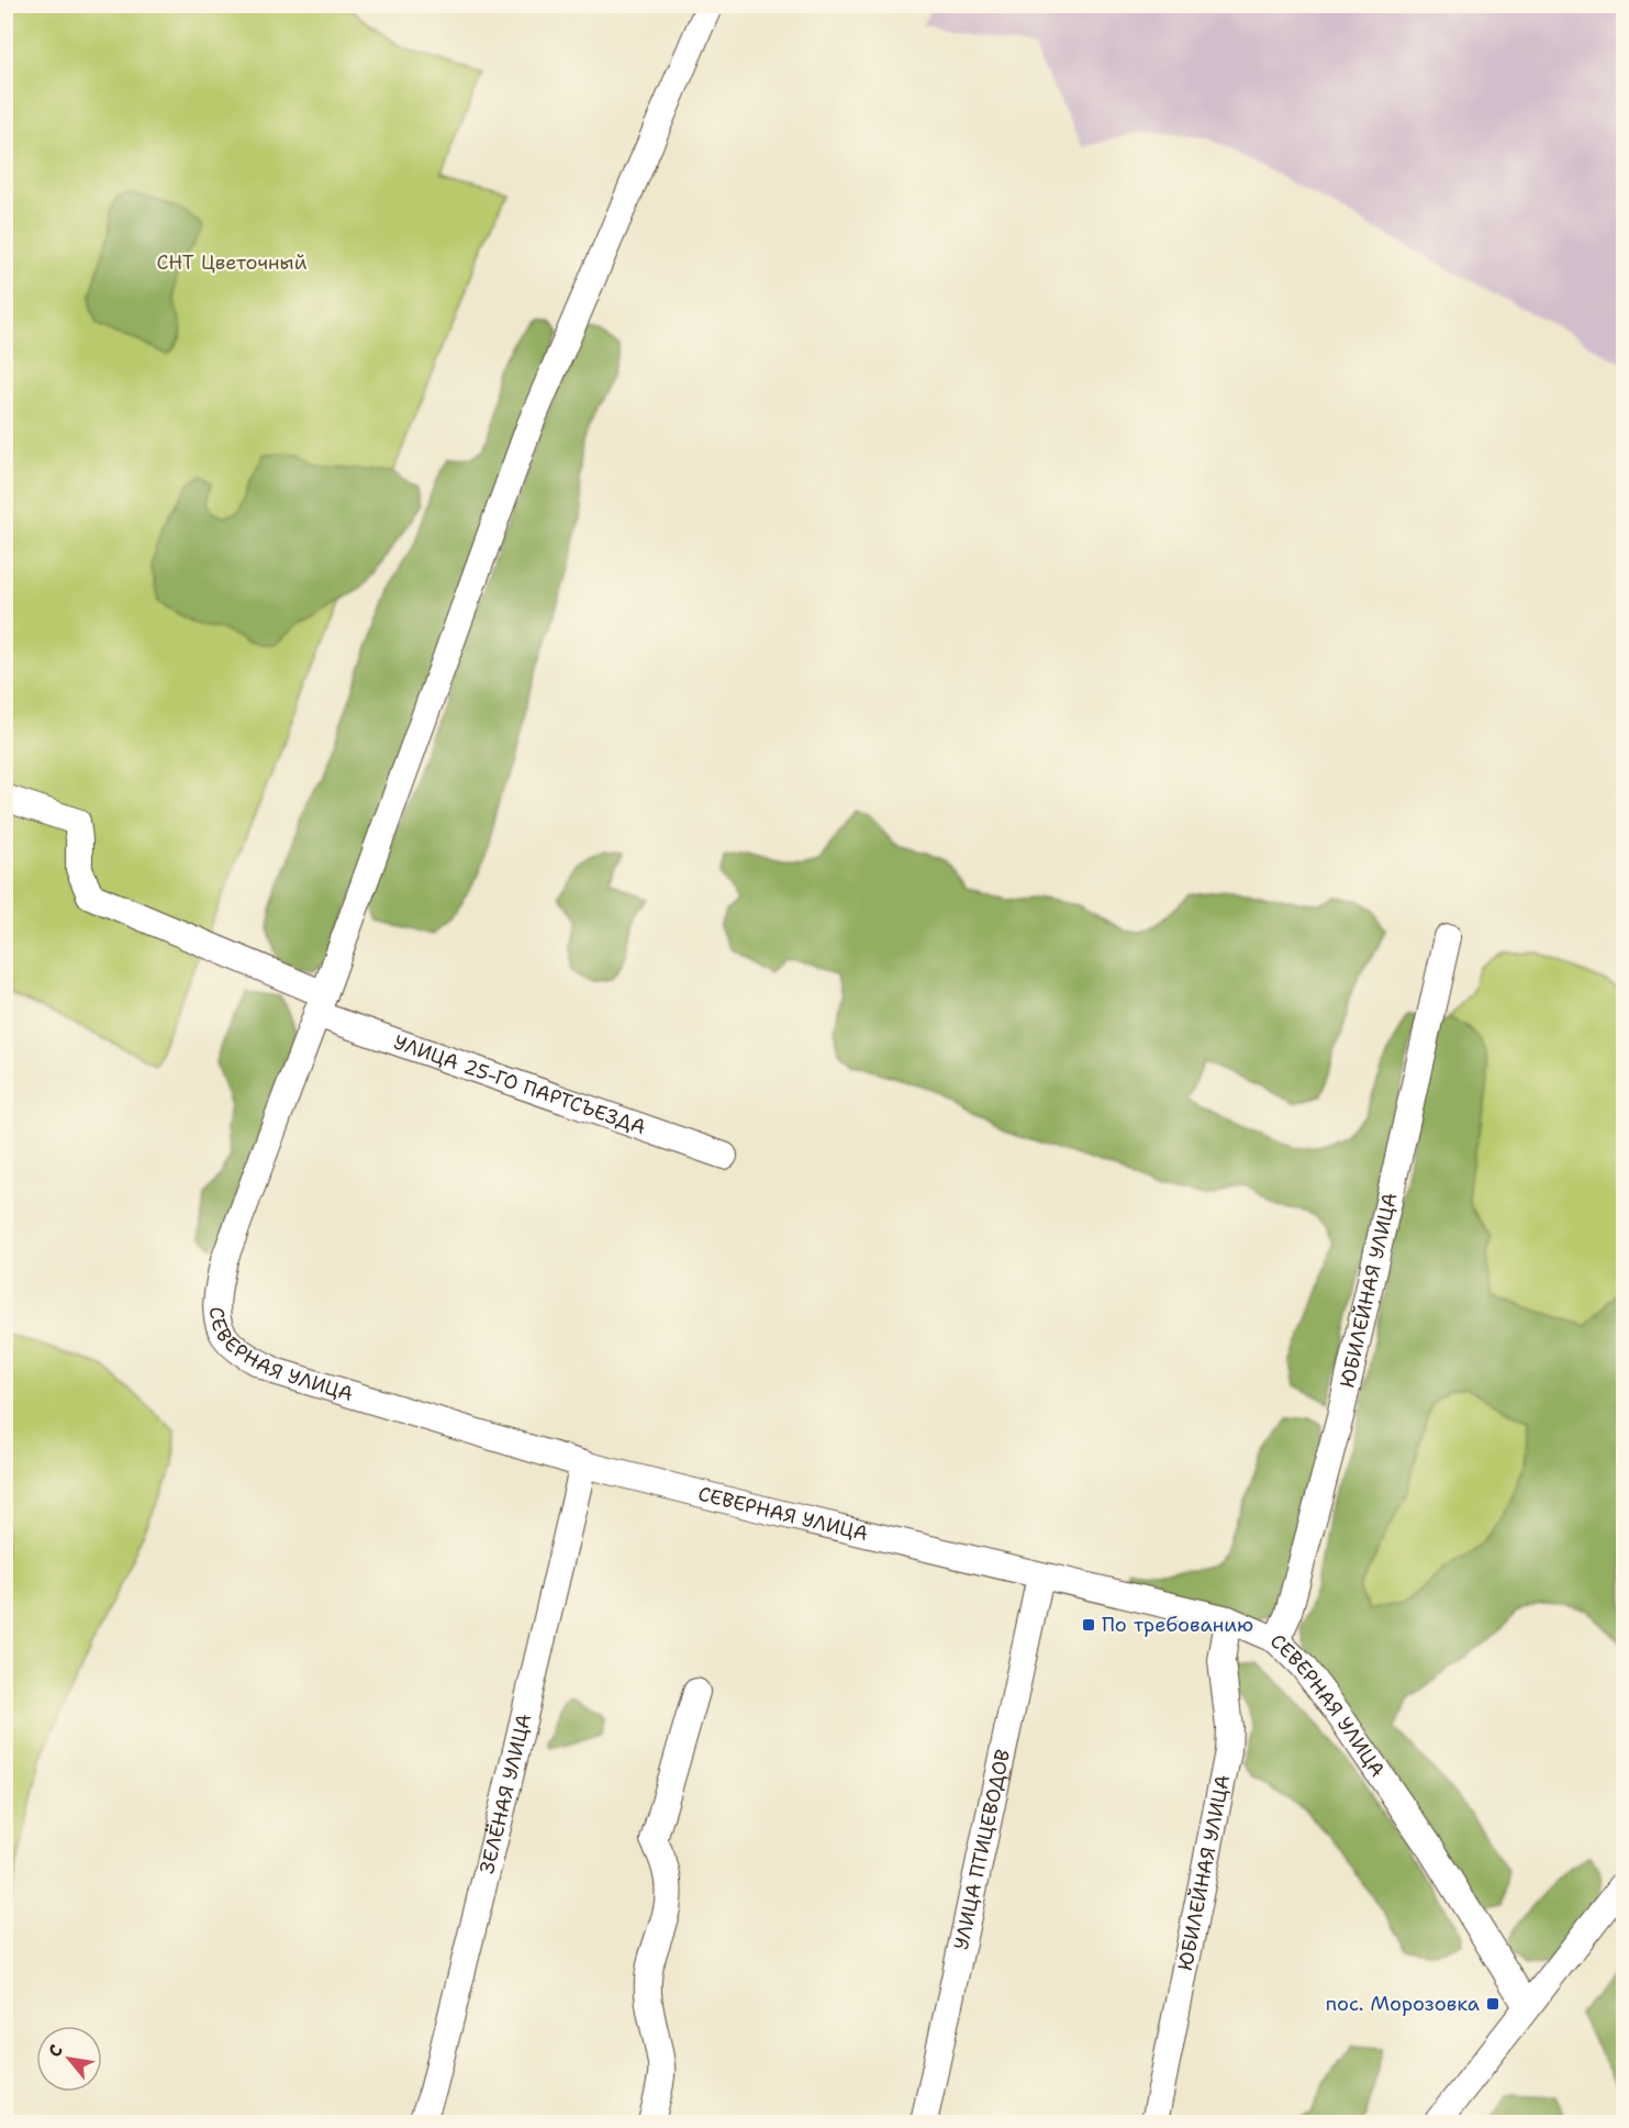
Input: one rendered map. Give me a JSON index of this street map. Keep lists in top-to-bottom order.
{
  "streets": {
    "street": [
      "УЛИЦА 25-ГО ПАРТСЪЕЗДА",
      "ЮБИЛЕЙНАЯ УЛИЦА",
      "СЕВЕРНАЯ УЛИЦА",
      "ЗЕЛЁНАЯ УЛИЦА",
      "УЛИЦА ПТИЦЕВОДОВ"
    ]
  },
  "crossings": [
    ["УЛИЦА 25-ГО ПАРТСЪЕЗДА", "СЕВЕРНАЯ УЛИЦА"],
    ["ЮБИЛЕЙНАЯ УЛИЦА", "СЕВЕРНАЯ УЛИЦА"],
    ["СЕВЕРНАЯ УЛИЦА", "ЗЕЛЁНАЯ УЛИЦА"],
    ["СЕВЕРНАЯ УЛИЦА", "УЛИЦА ПТИЦЕВОДОВ"]
  ],
  "parks": ["СНТ Цветочный"],
  "places": {
    "transit": ["По требованию", "пос. Морозовка"]
  },
  "north": "top left"
}
